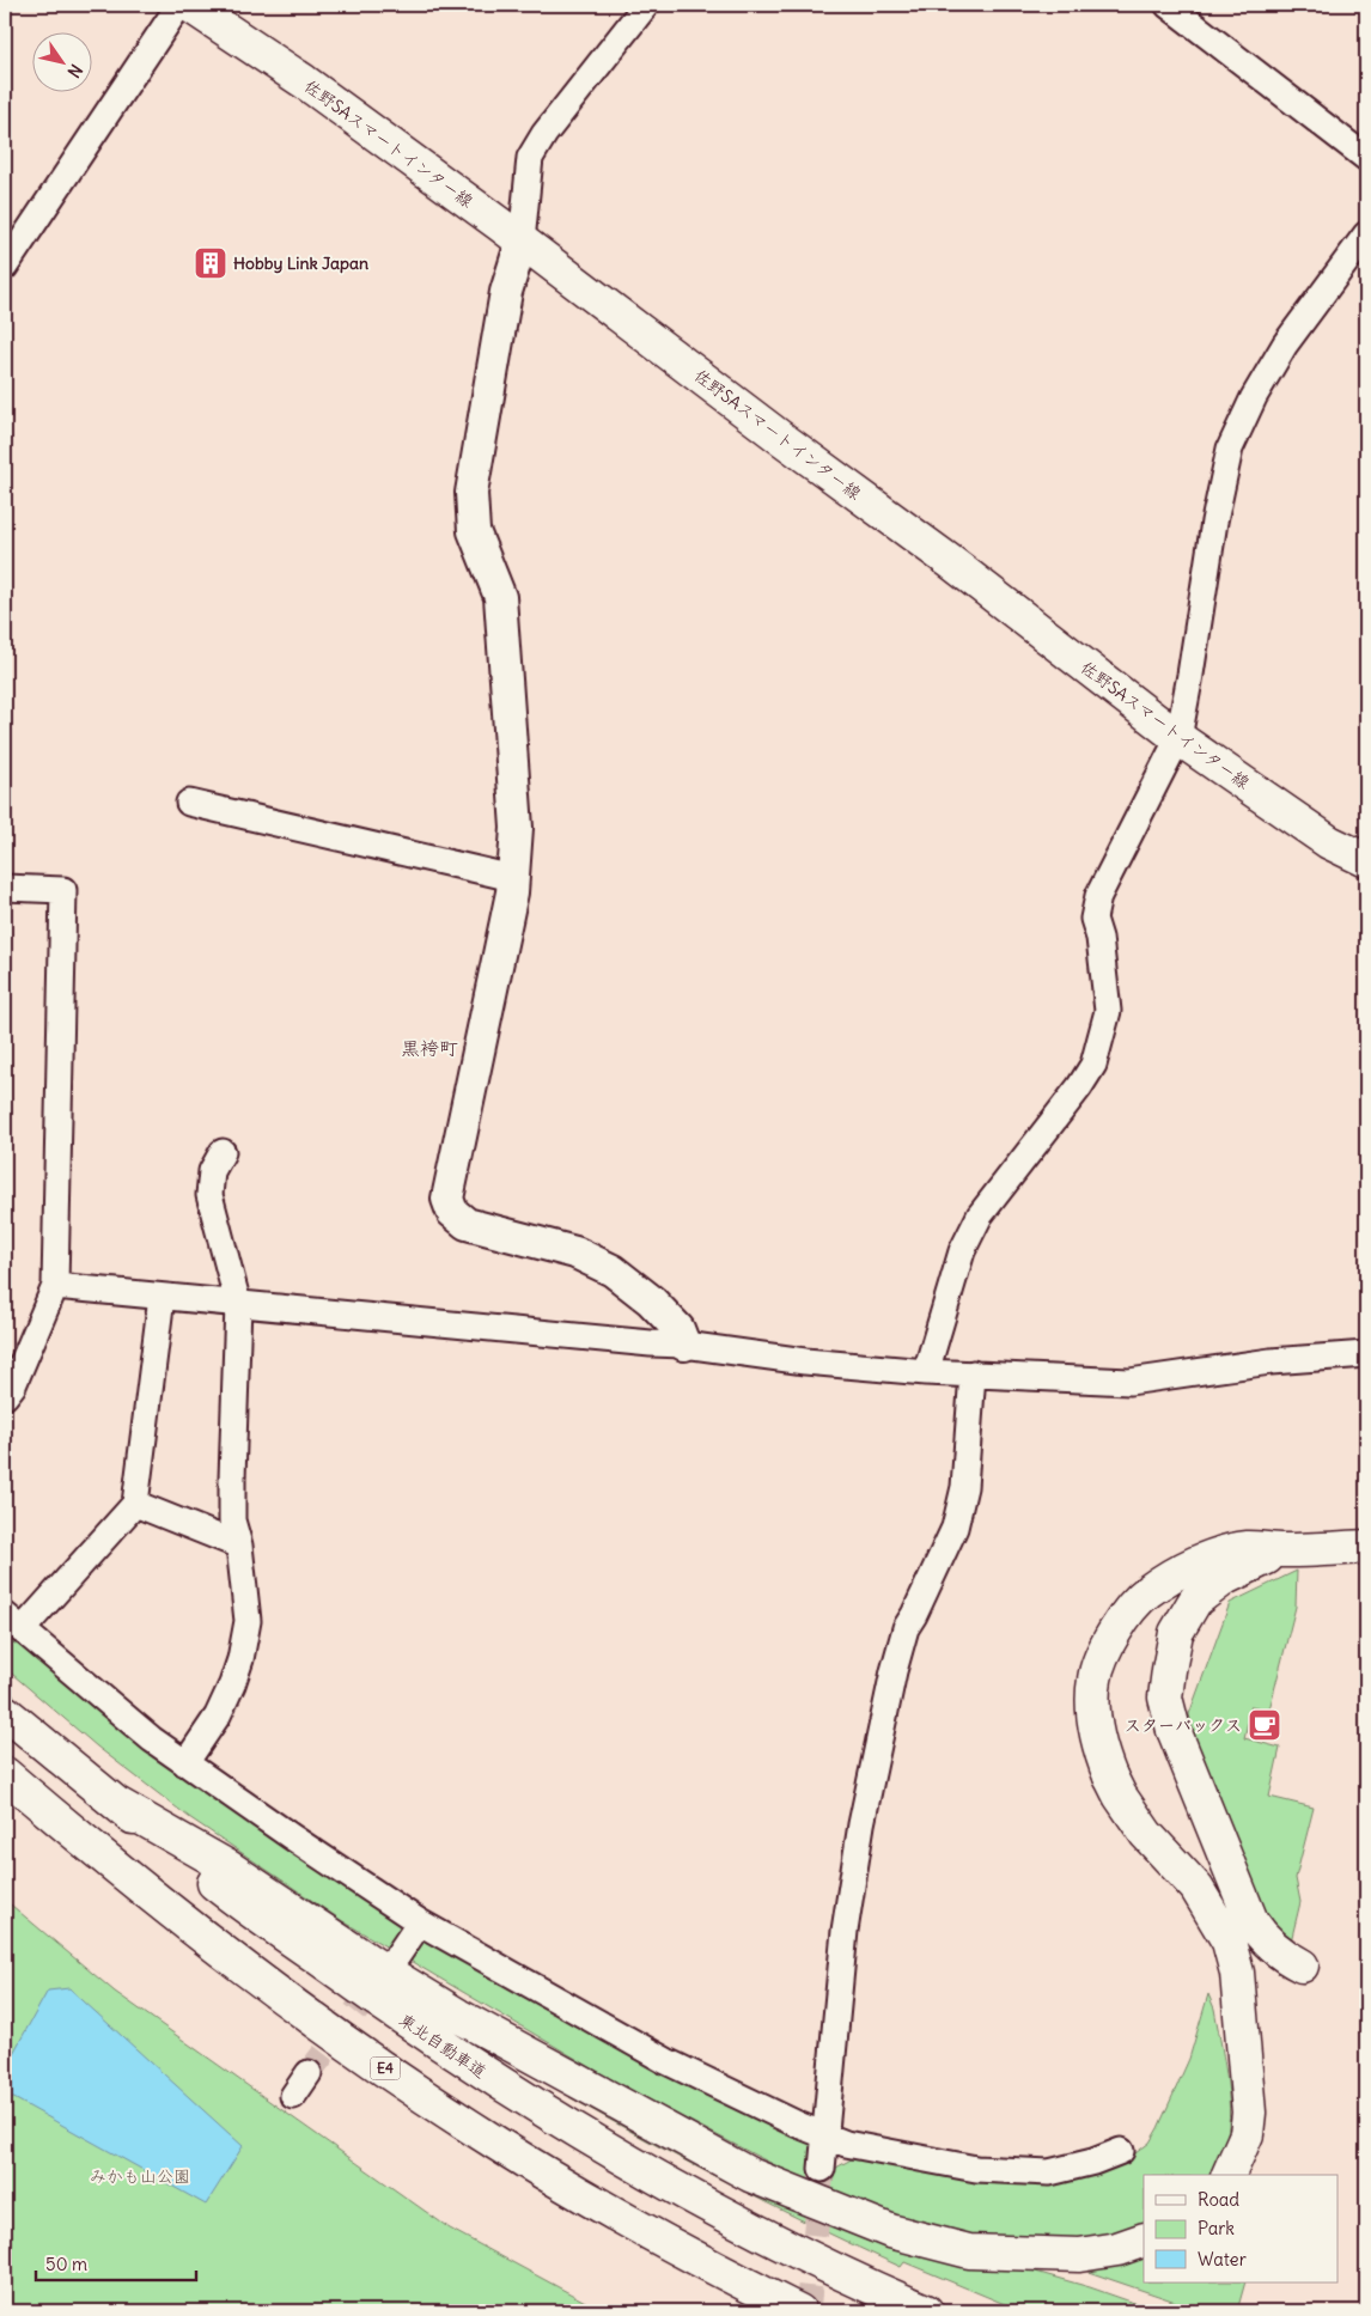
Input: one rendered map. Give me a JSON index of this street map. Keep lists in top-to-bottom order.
{
  "streets": {
    "main road": ["佐野SAスマートインター線", "東北自動車道", "E4"]
  },
  "districts": ["黒袴町"],
  "parks": ["みかも山公園"],
  "places": {
    "building": ["Hobby Link Japan"],
    "cafe": ["スターバックス"]
  },
  "legend": ["Road", "Park", "Water"],
  "scale_bar": "50 m",
  "north": "bottom right"
}
